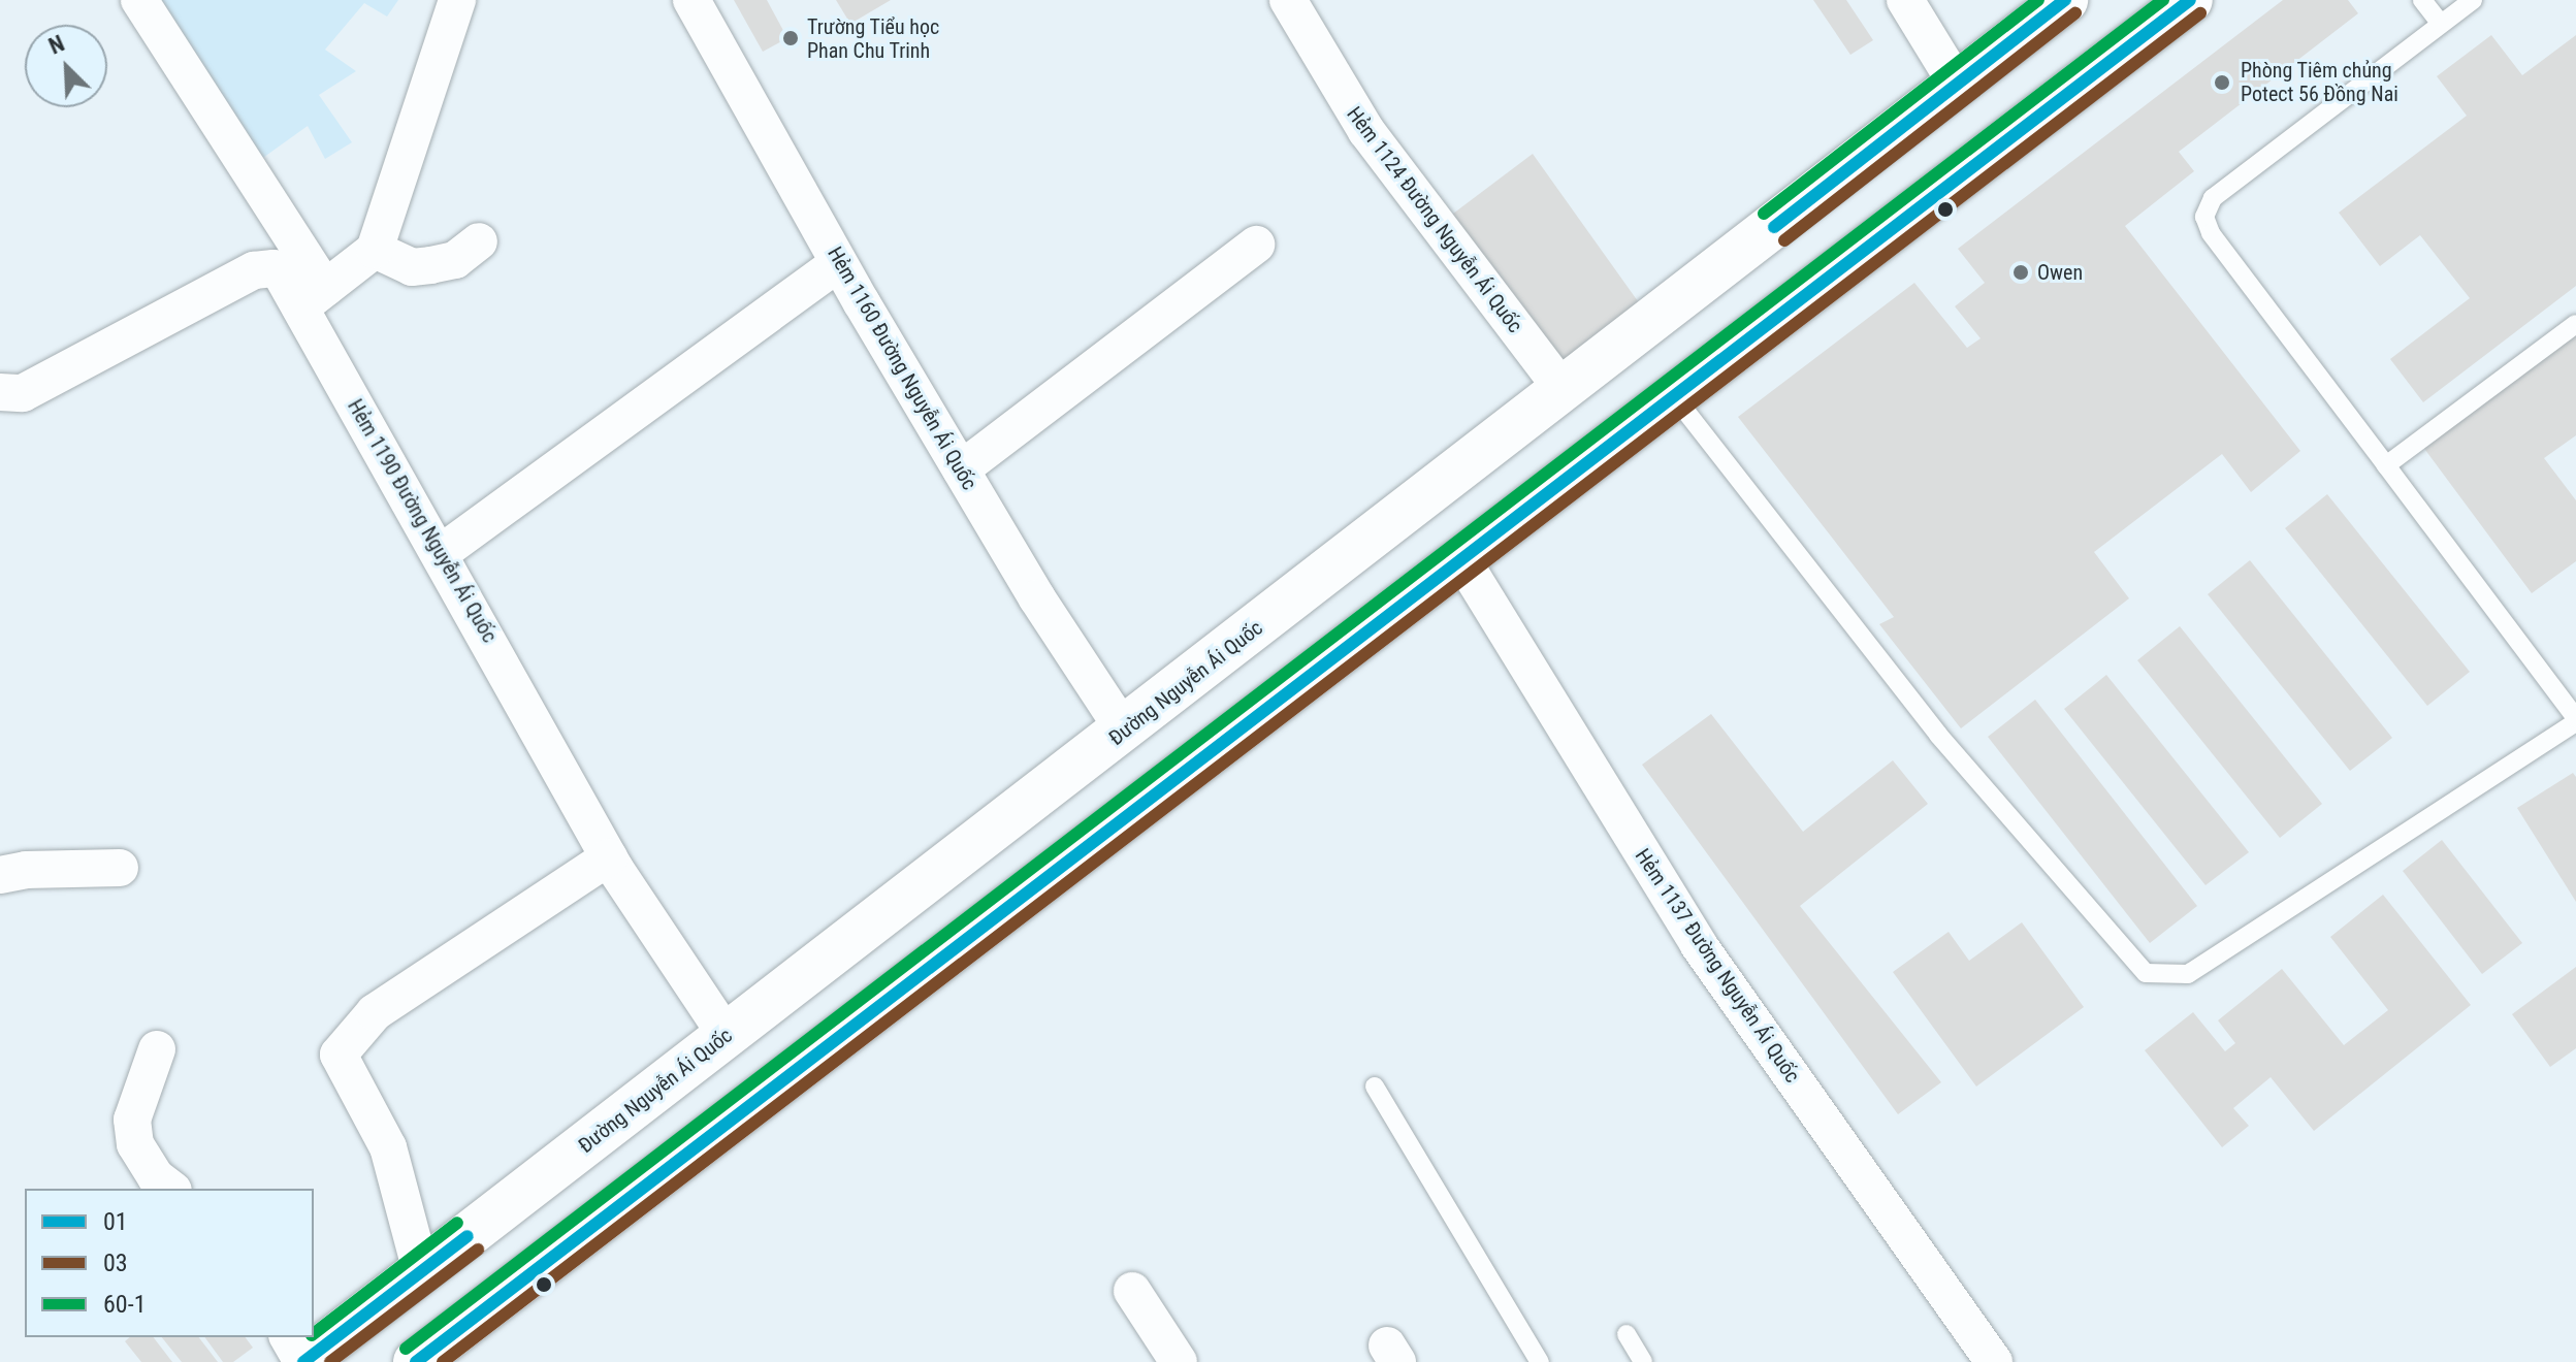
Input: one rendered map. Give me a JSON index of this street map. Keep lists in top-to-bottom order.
{
  "streets": {
    "main road": ["Đường Nguyễn Ái Quốc"],
    "street": [
      "Hẻm 1124 Đường Nguyễn Ái Quốc",
      "Hẻm 1160 Đường Nguyễn Ái Quốc",
      "Hẻm 1190 Đường Nguyễn Ái Quốc",
      "Hẻm 1137 Đường Nguyễn Ái Quốc"
    ]
  },
  "crossings": [
    ["Hẻm 1124 Đường Nguyễn Ái Quốc", "Đường Nguyễn Ái Quốc"],
    ["Hẻm 1160 Đường Nguyễn Ái Quốc", "Đường Nguyễn Ái Quốc"],
    ["Hẻm 1190 Đường Nguyễn Ái Quốc", "Đường Nguyễn Ái Quốc"]
  ],
  "places": ["Trường Tiểu học Phan Chu Trinh", "Phòng Tiêm chủng Potect 56 Đồng Nai", "Owen"],
  "lines": ["transit line 01", "transit line 60-1", "transit line 03"],
  "legend": ["01", "03", "60-1"],
  "north": "top left"
}
